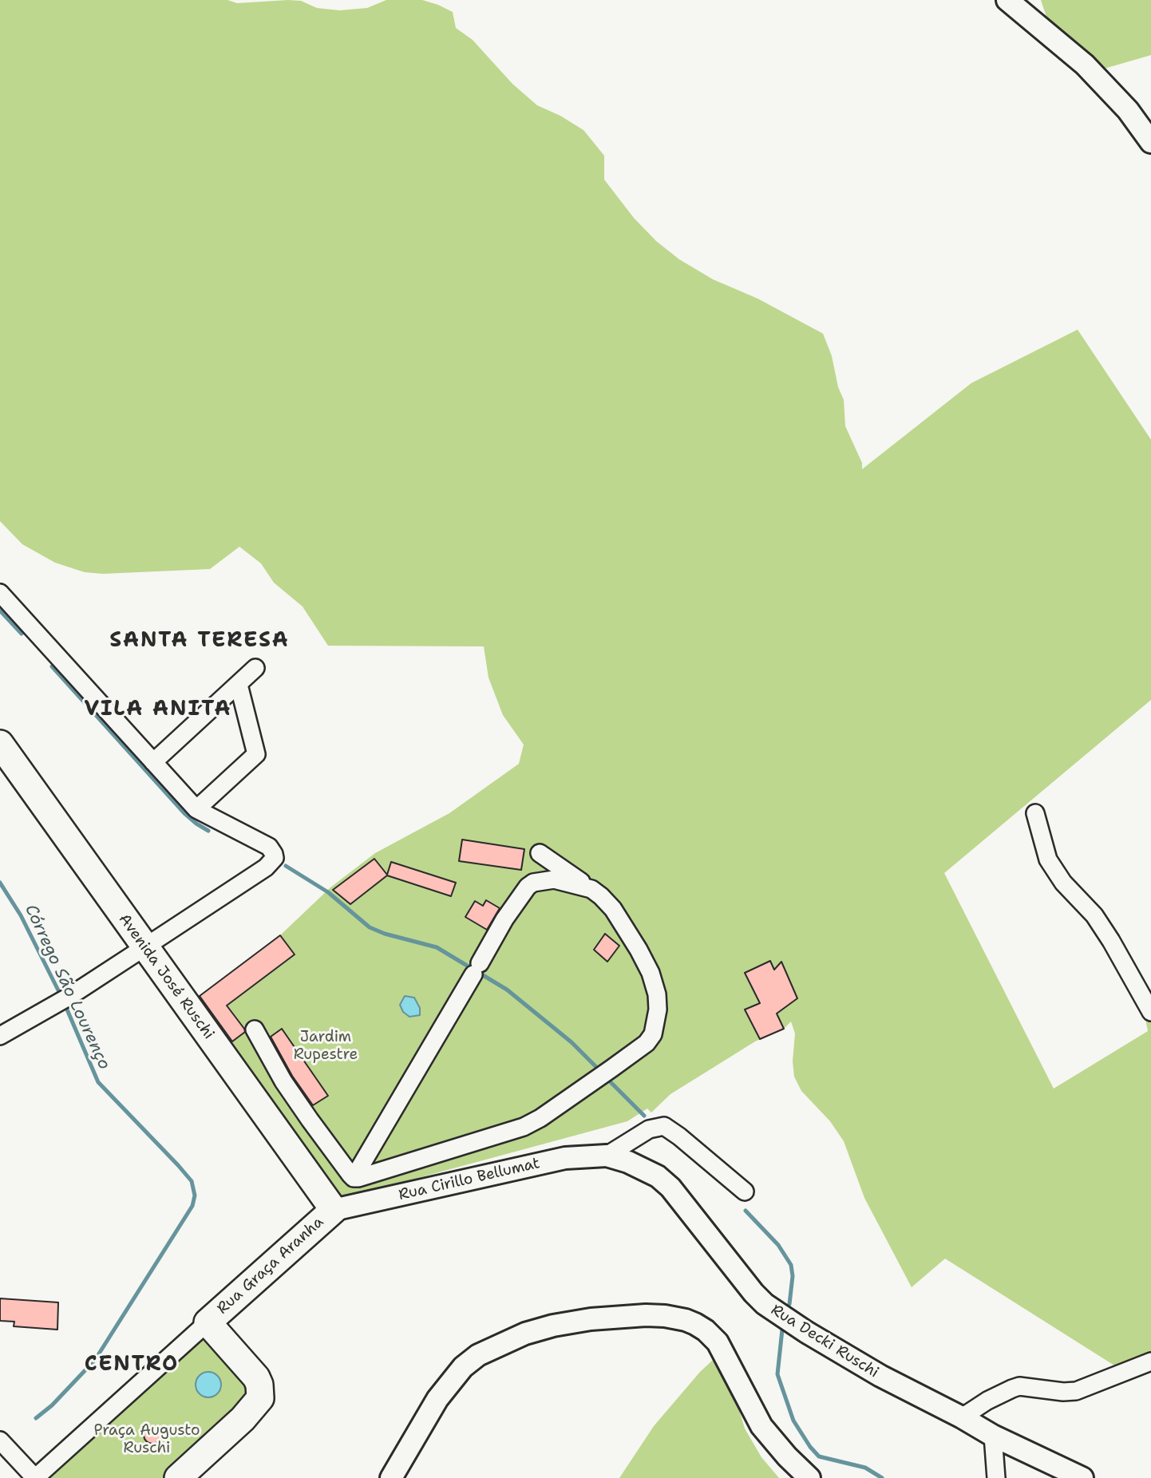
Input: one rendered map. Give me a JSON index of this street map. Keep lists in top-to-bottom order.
{
  "streets": {
    "main road": ["Avenida José Ruschi", "Rua Graça Aranha"],
    "street": ["Rua Cirillo Bellumat", "Rua Decki Ruschi"]
  },
  "crossings": [
    ["Avenida José Ruschi", "Rua Cirillo Bellumat"],
    ["Avenida José Ruschi", "Rua Graça Aranha"],
    ["Rua Cirillo Bellumat", "Rua Graça Aranha"],
    ["Rua Cirillo Bellumat", "Rua Decki Ruschi"]
  ],
  "districts": ["SANTA TERESA", "VILA ANITA", "CENTRO"],
  "water": ["Córrego São Lourenço"],
  "parks": ["Jardim Rupestre", "Praça Augusto Ruschi"]
}
